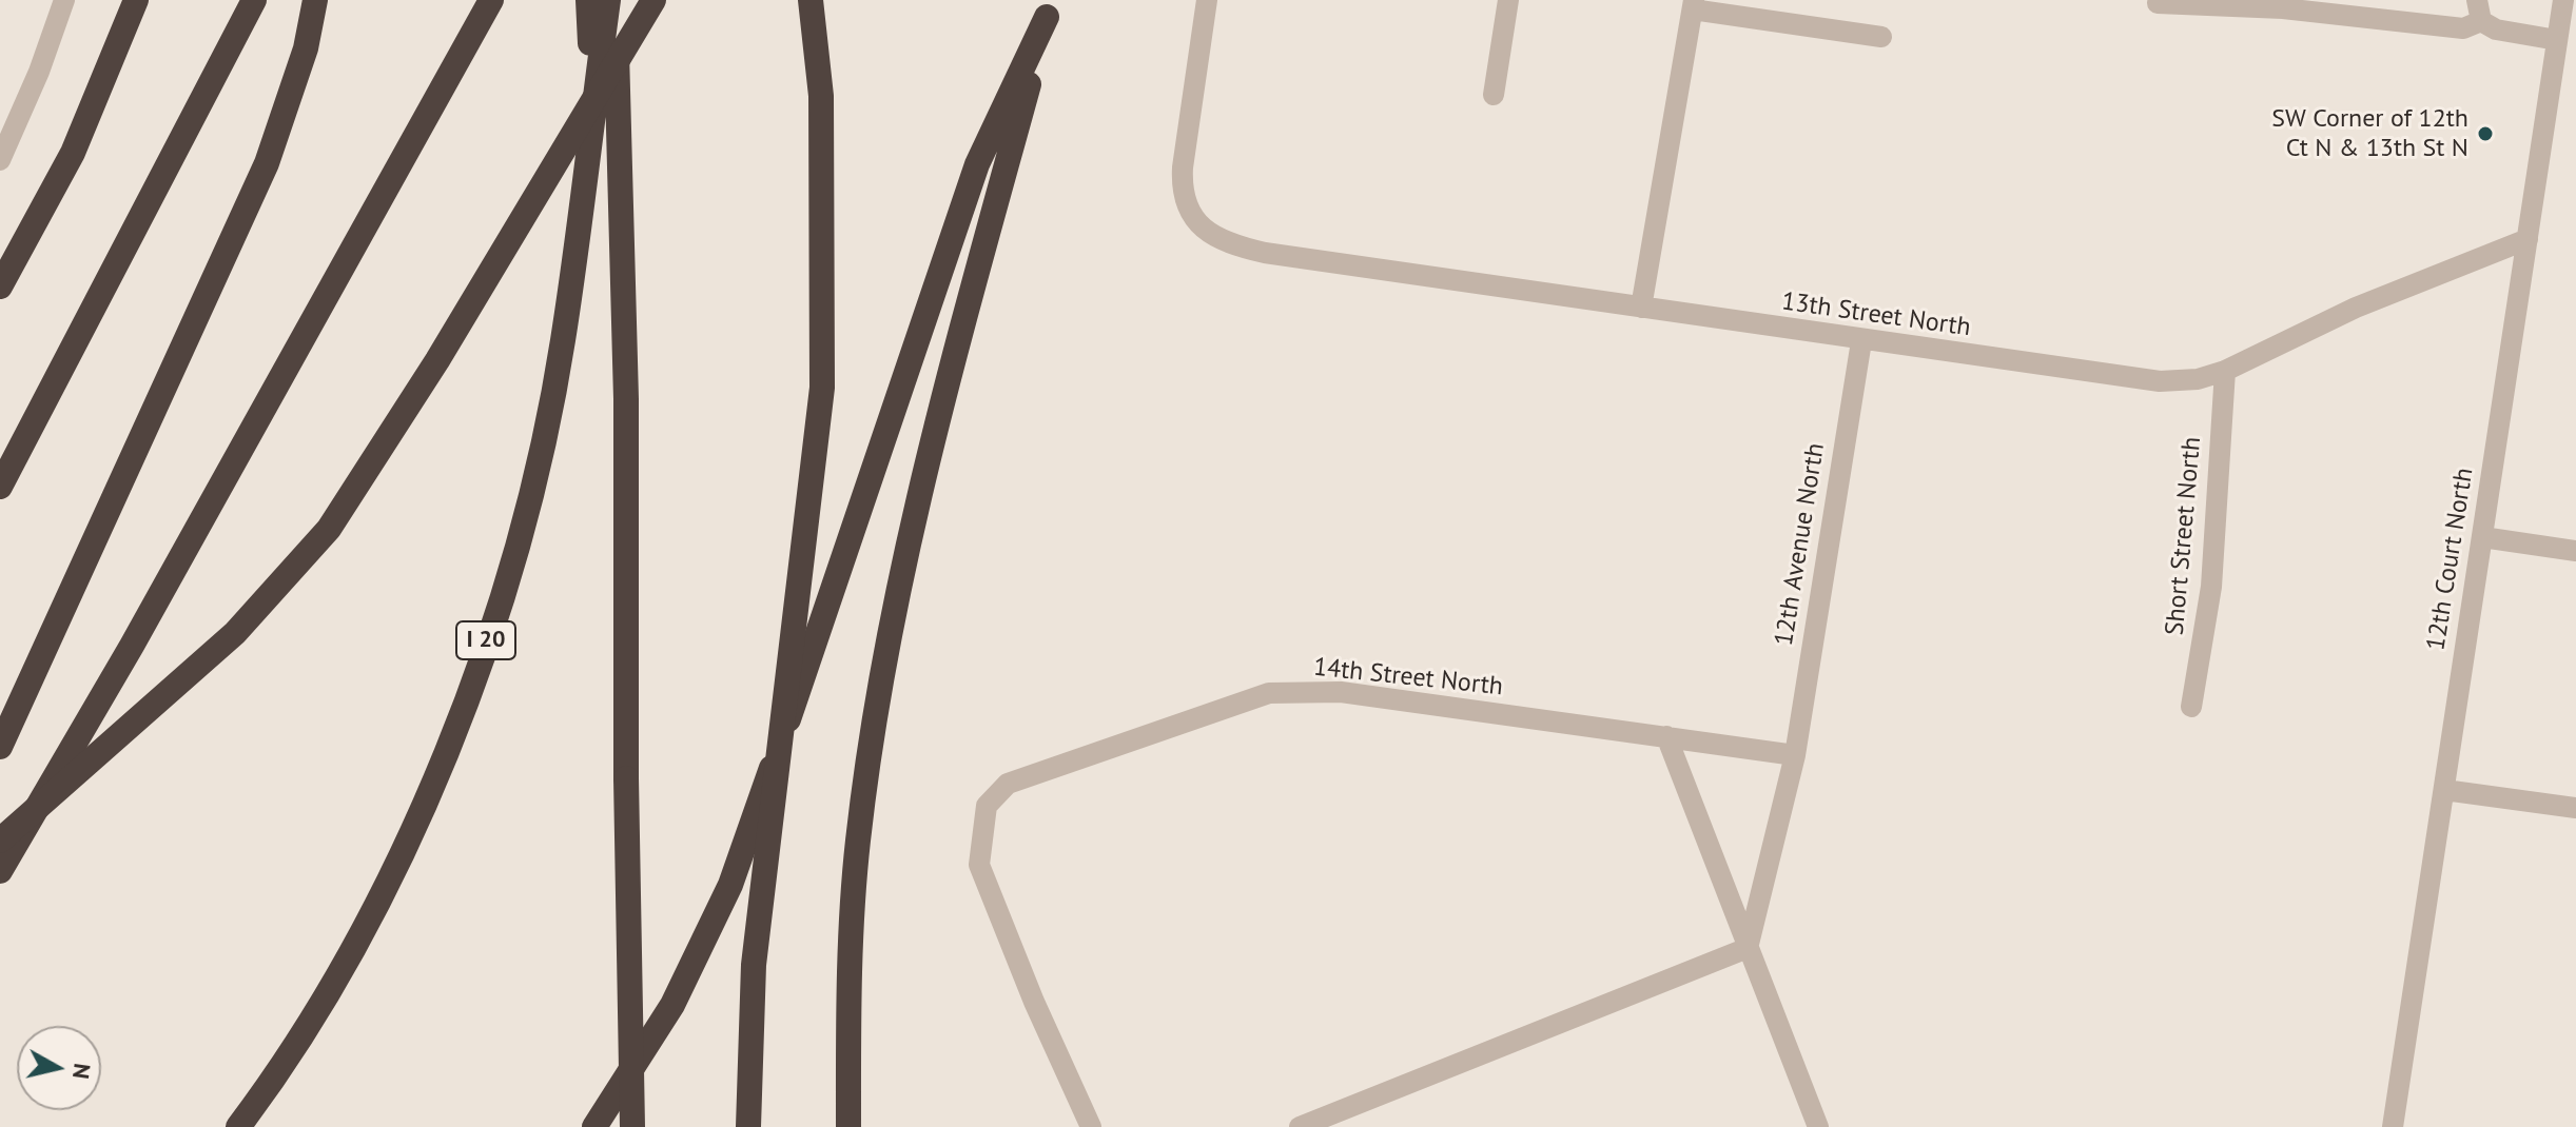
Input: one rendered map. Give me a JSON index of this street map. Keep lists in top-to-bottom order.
{
  "streets": {
    "highway": ["I 20"],
    "street": [
      "13th Street North",
      "Short Street North",
      "12th Avenue North",
      "12th Court North",
      "14th Street North"
    ]
  },
  "crossings": [
    ["13th Street North", "Short Street North"],
    ["13th Street North", "12th Avenue North"],
    ["13th Street North", "12th Court North"]
  ],
  "places": ["SW Corner of 12th Ct N & 13th St N"],
  "north": "right"
}
